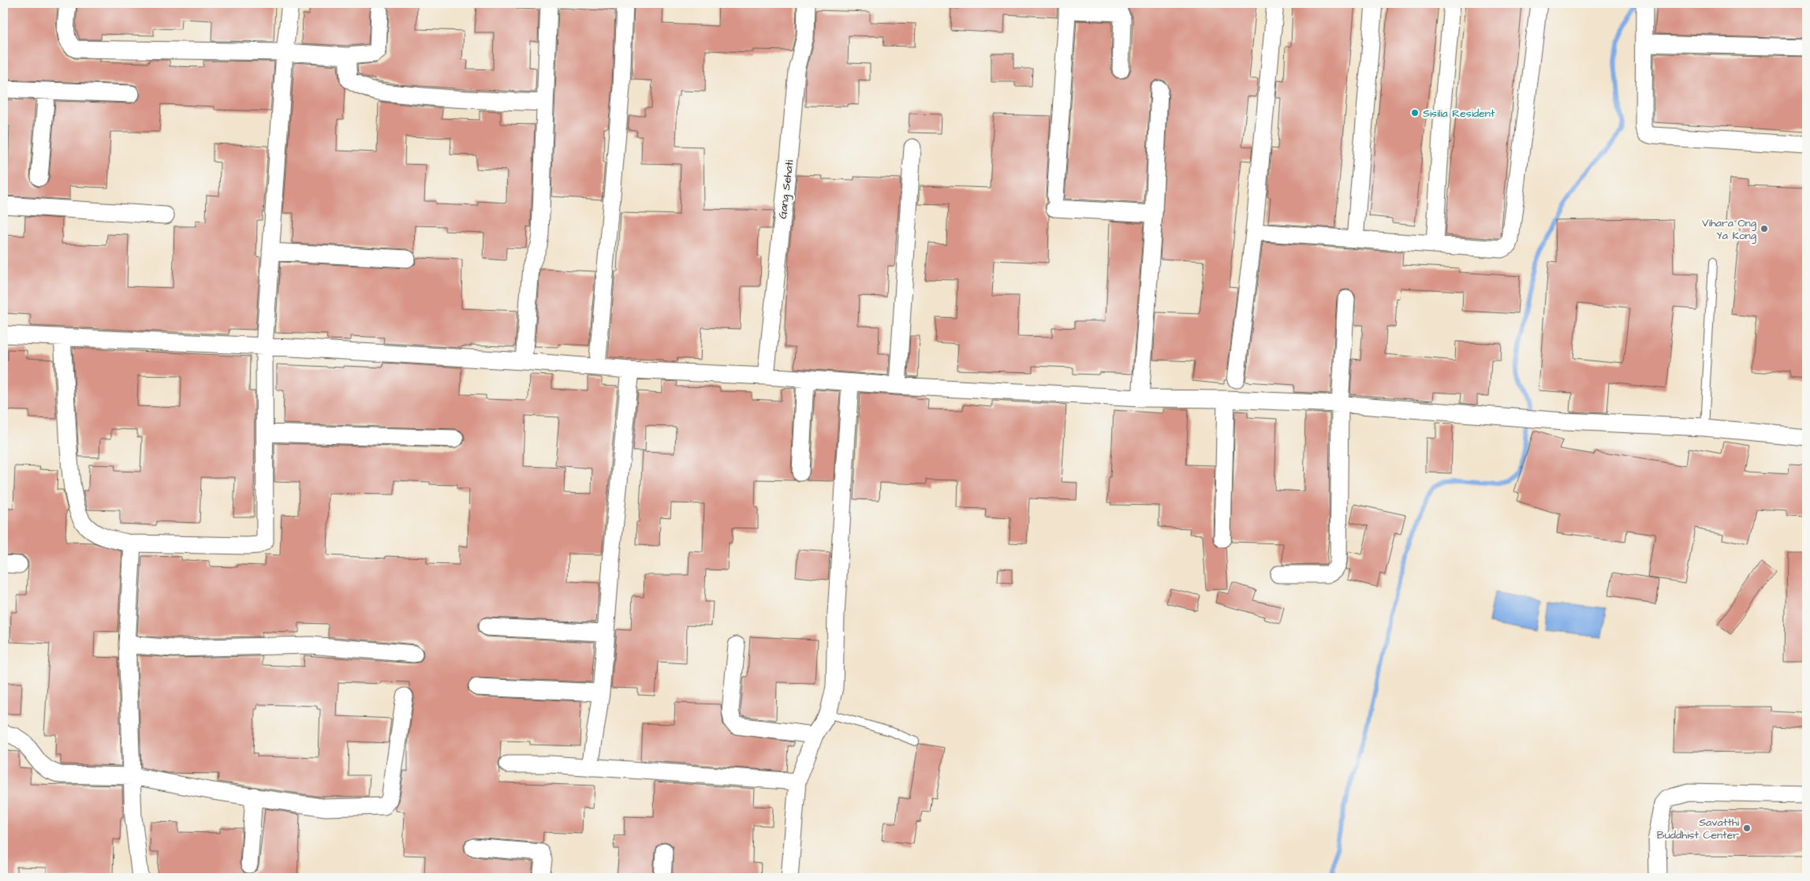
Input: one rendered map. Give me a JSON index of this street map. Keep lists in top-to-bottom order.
{
  "streets": {
    "street": ["Gang Sehati"]
  },
  "places": ["Sisilia Resident", "Vihara Ong Ya Kong", "Savatthi Buddhist Center"]
}
